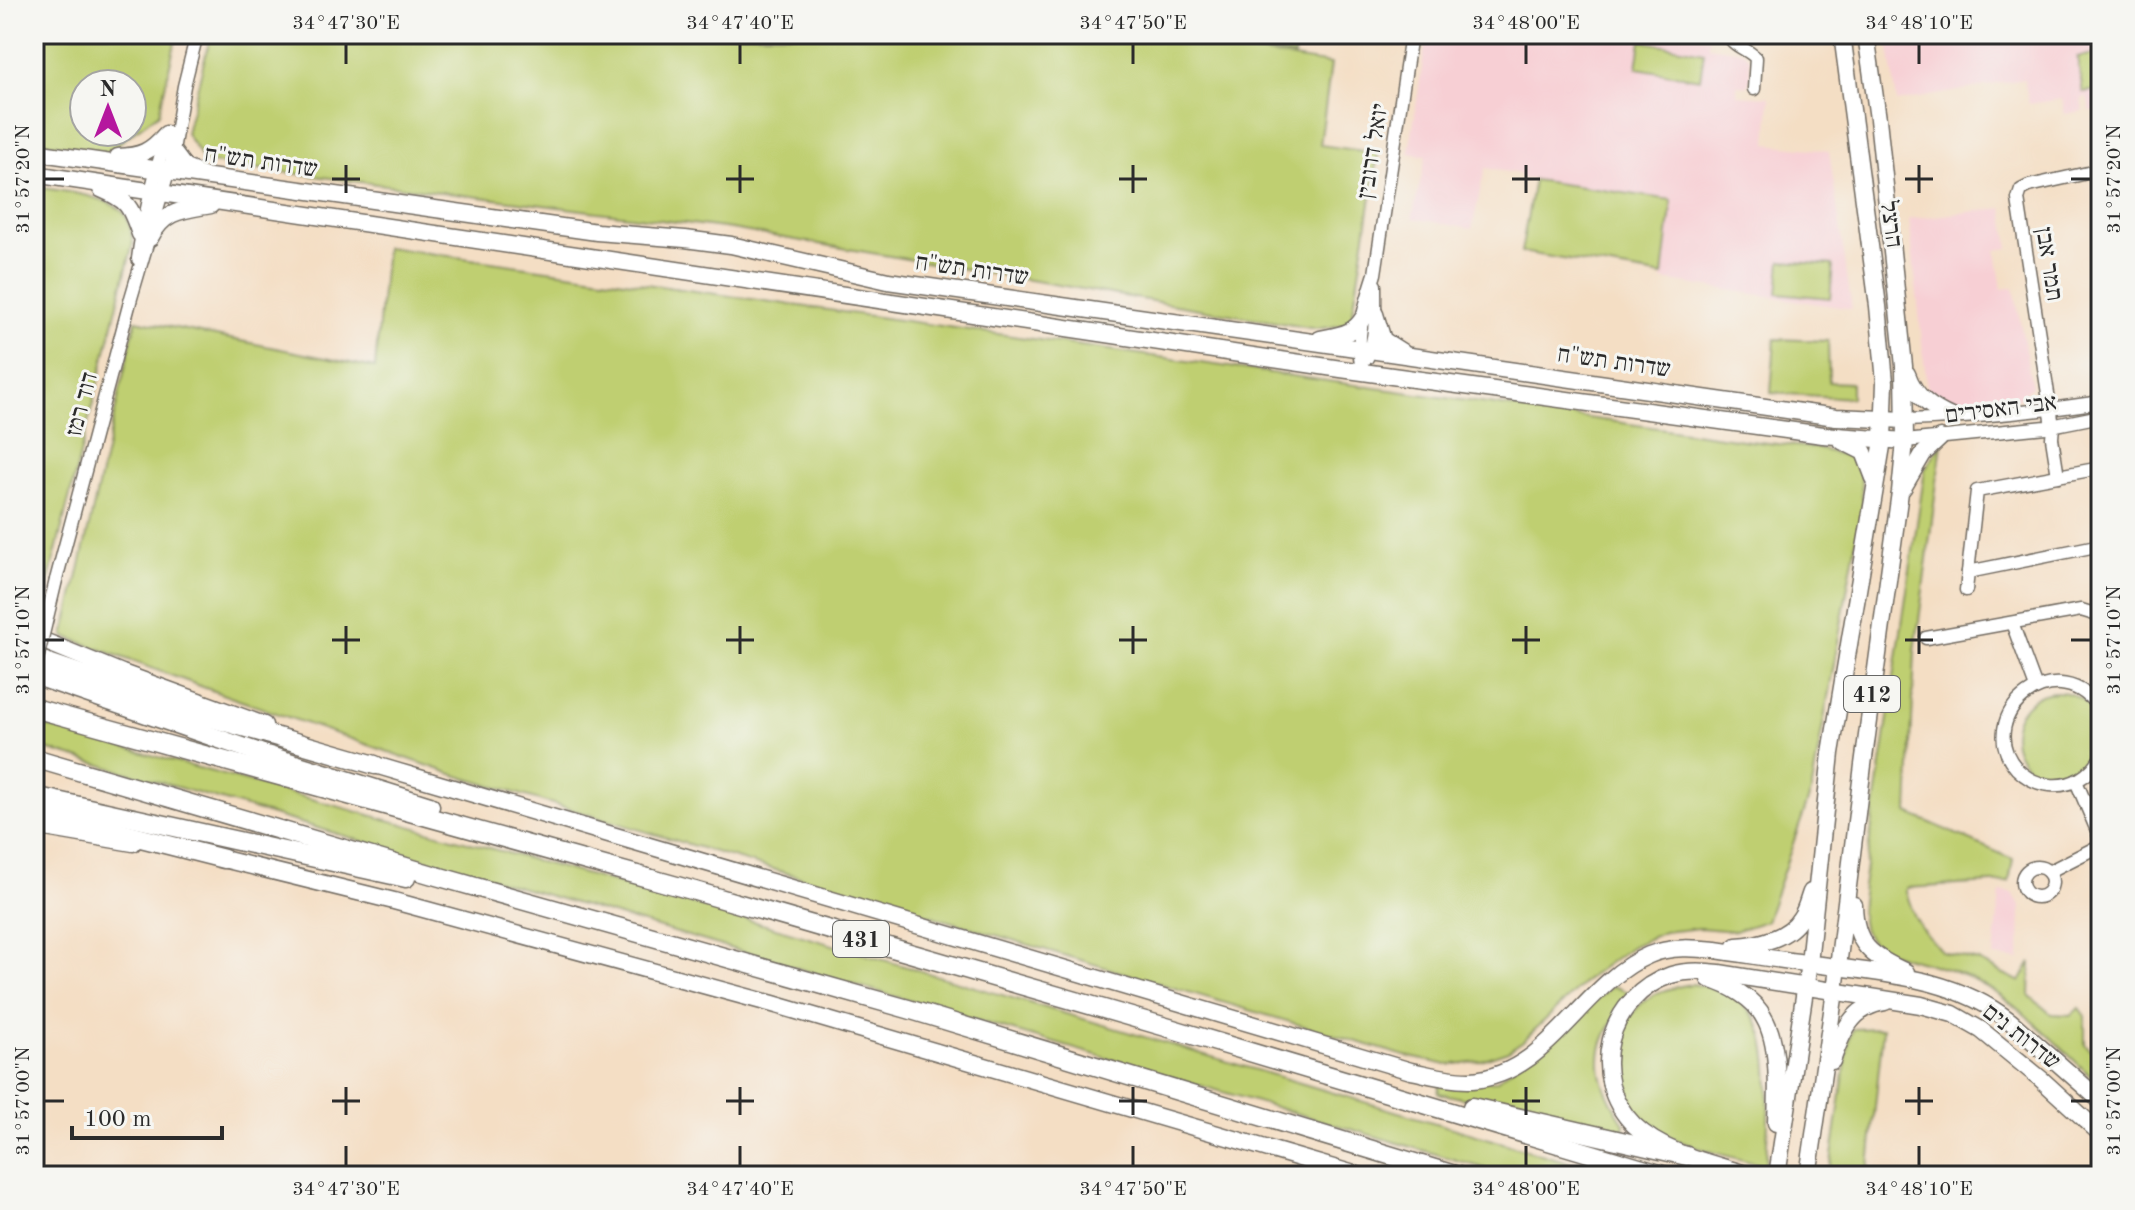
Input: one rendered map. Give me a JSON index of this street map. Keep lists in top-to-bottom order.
{
  "streets": {
    "highway": ["431"],
    "main road": [
      "שדרות תש\"ח",
      "הרצל",
      "412",
      "שדרות נים"
    ],
    "street": [
      "יואל דרובין",
      "תמר אבן",
      "דוד רמז",
      "אבי האסירים"
    ]
  },
  "crossings": [
    ["יואל דרובין", "שדרות תש\"ח"],
    ["שדרות תש\"ח", "הרצל"],
    ["שדרות תש\"ח", "דוד רמז"],
    ["שדרות תש\"ח", "אבי האסירים"],
    ["שדרות תש\"ח", "412"],
    ["הרצל", "אבי האסירים"],
    ["הרצל", "412"],
    ["תמר אבן", "אבי האסירים"],
    ["אבי האסירים", "412"],
    ["412", "שדרות נים"]
  ],
  "scale_bar": "100 m",
  "north": "top",
  "coordinates": [
    "34°47'30\"E",
    "34°47'40\"E",
    "34°47'50\"E",
    "34°48'00\"E",
    "34°48'10\"E",
    "31°57'20\"N",
    "31°57'10\"N",
    "31°57'00\"N"
  ]
}
